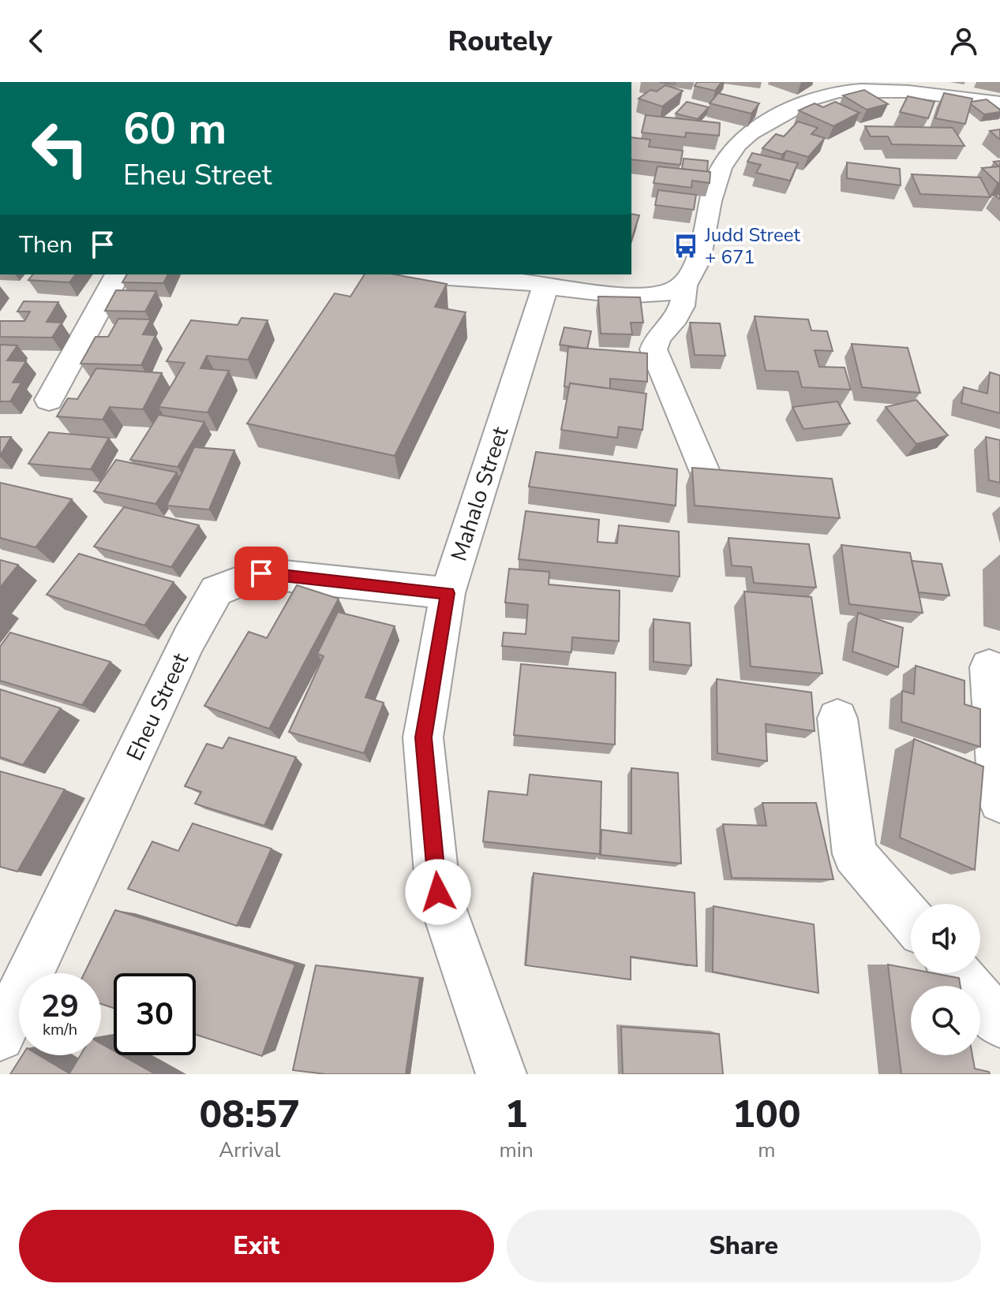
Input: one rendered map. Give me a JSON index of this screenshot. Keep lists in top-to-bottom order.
{
  "streets": {
    "street": ["Mahalo Street", "Eheu Street"]
  },
  "crossings": [
    ["Mahalo Street", "Eheu Street"]
  ],
  "places": {
    "bus stop": ["Judd Street + 671"]
  },
  "page": {
    "header": "Routely",
    "turn": ["60 m", "Eheu Street"],
    "then": "Then",
    "speed": "29 km/h",
    "limit": "30",
    "eta": [
      "08:57",
      "Arrival",
      "1",
      "min",
      "100",
      "m"
    ],
    "buttons": ["Exit", "Share"]
  }
}
